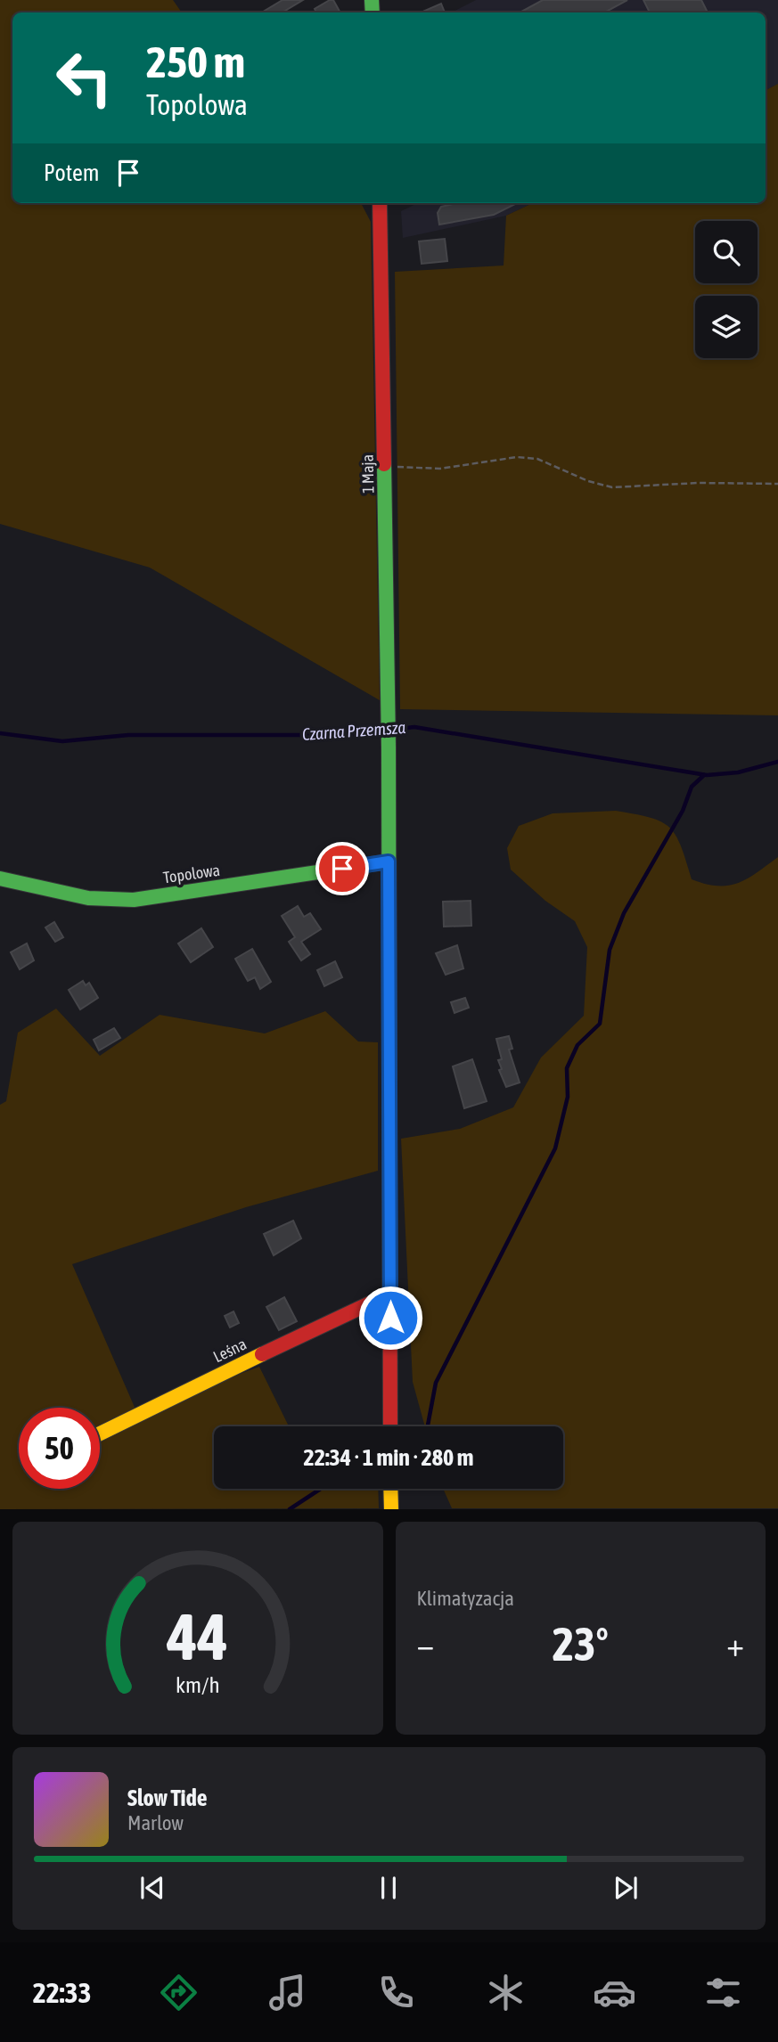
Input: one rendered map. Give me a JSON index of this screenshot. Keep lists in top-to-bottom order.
{
  "streets": {
    "main road": ["1 Maja", "Topolowa", "Leśna"]
  },
  "crossings": [
    ["1 Maja", "Topolowa"],
    ["1 Maja", "Leśna"]
  ],
  "water": ["Czarna Przemsza"],
  "page": {
    "turn": ["250 m", "Topolowa"],
    "then": "Potem",
    "limit": "50",
    "trip": "22:34 · 1 min · 280 m",
    "tile": "Klimatyzacja",
    "heat": ["−", "23°", "+"],
    "song": ["Slow Tide", "Marlow"],
    "tabs": "22:33",
    "gauge": ["44", "km/h"]
  }
}
